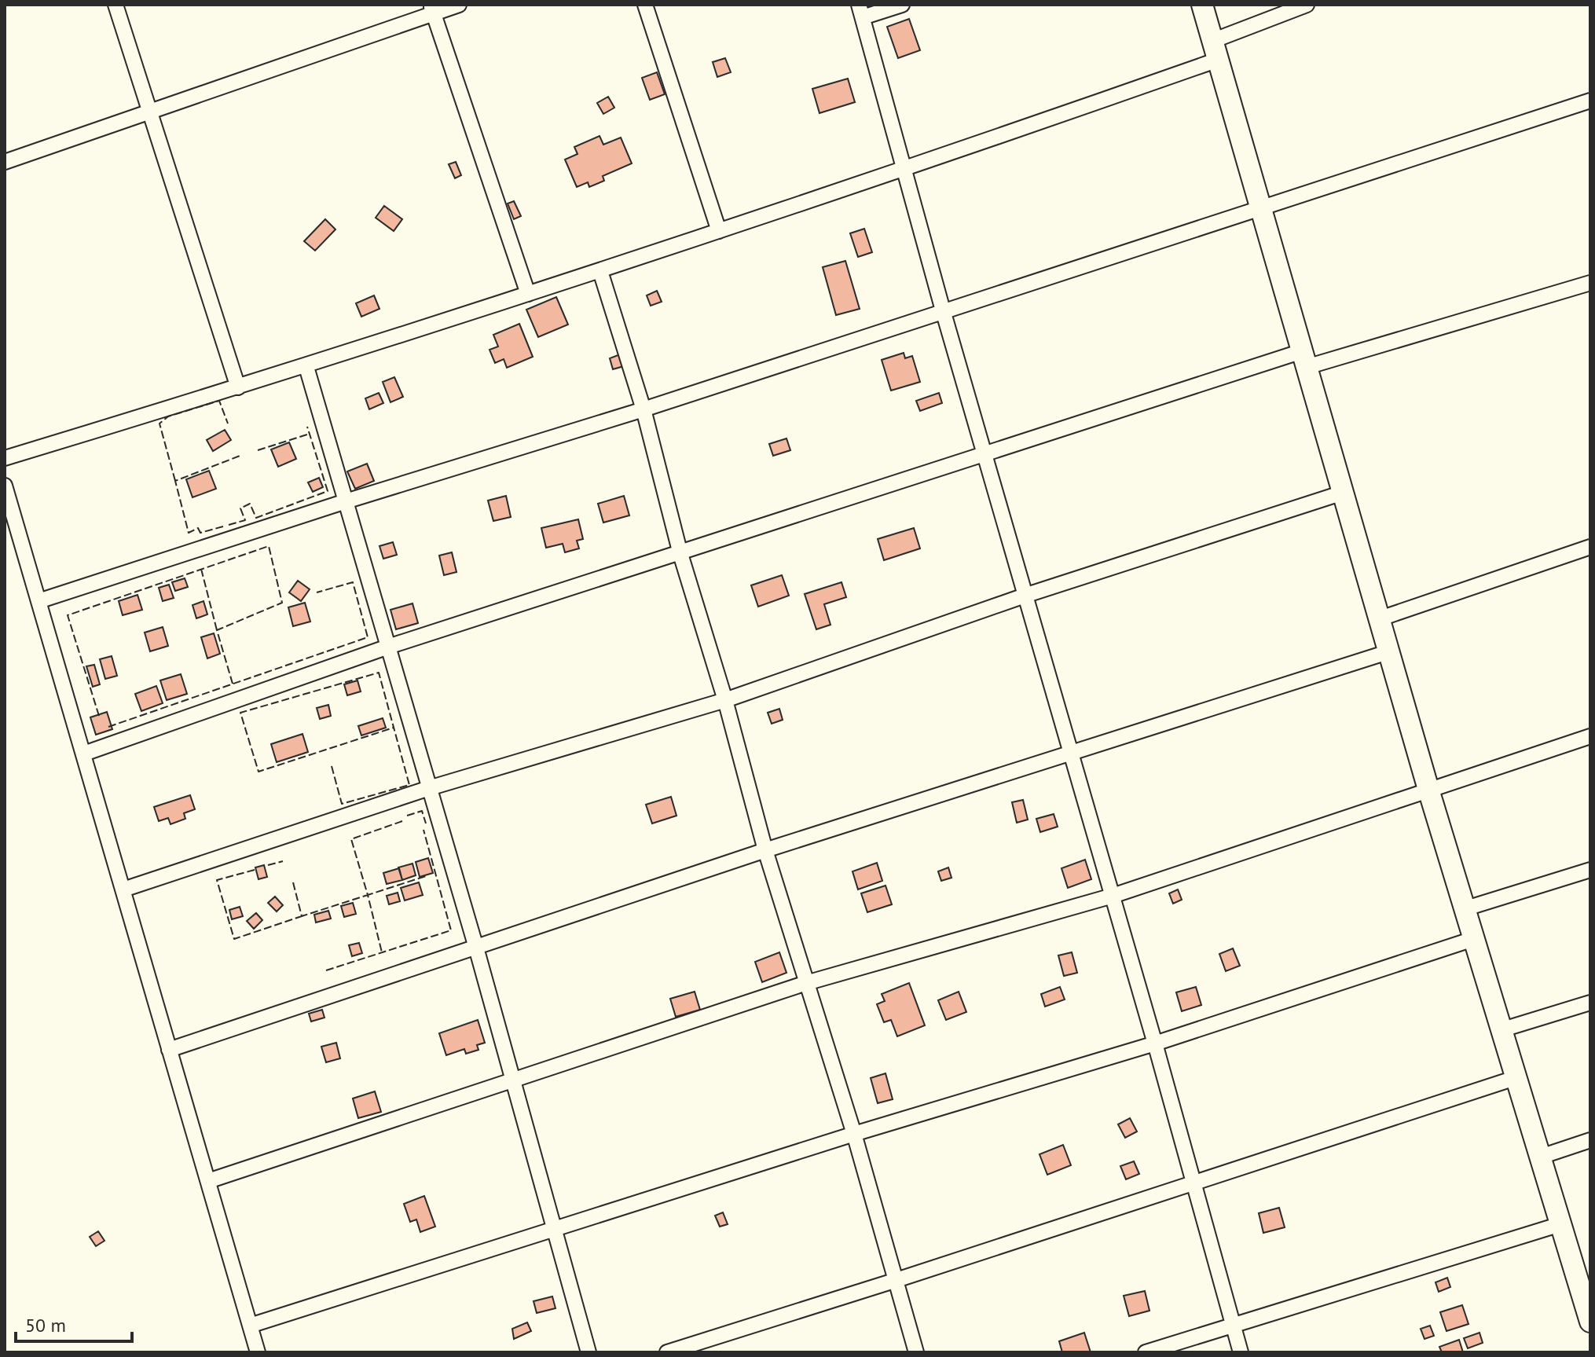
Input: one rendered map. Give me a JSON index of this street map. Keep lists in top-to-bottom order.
{
  "scale_bar": "50 m"
}
